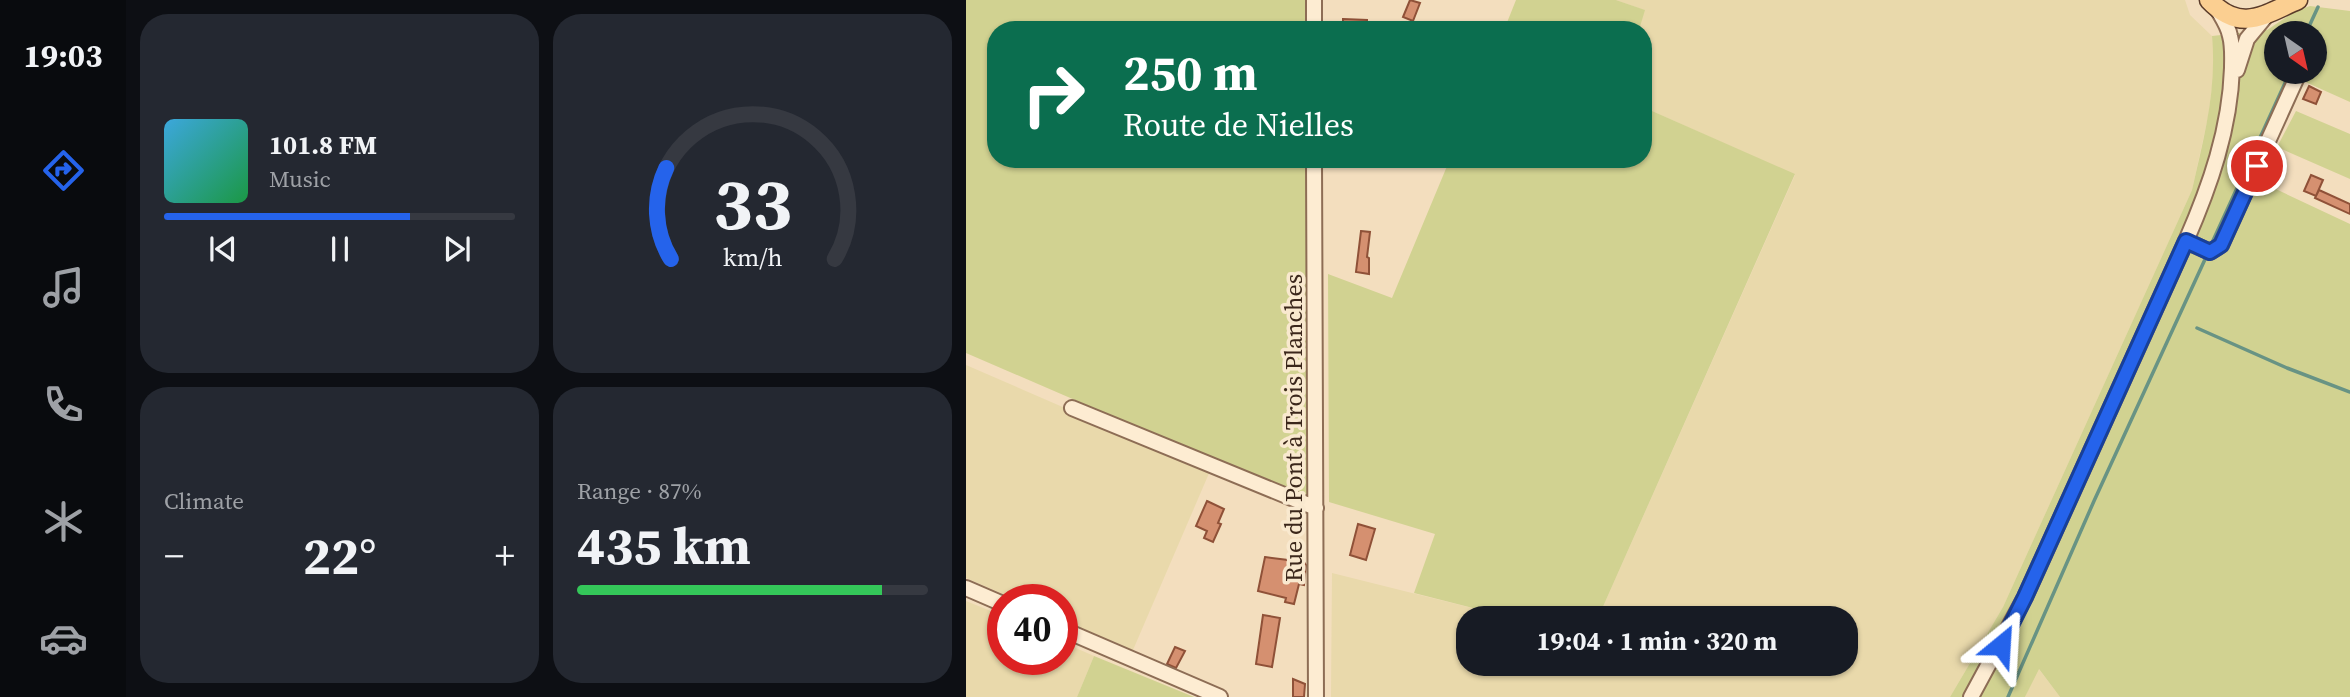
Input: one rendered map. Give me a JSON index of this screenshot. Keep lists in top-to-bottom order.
{
  "streets": {
    "street": ["Rue du Pont à Trois Planches"]
  },
  "north": "bottom right",
  "page": {
    "tabs": "19:03",
    "turn": ["250 m", "Route de Nielles"],
    "song": ["101.8 FM", "Music"],
    "tile": [
      "Climate",
      ["Range · 87%", "435 km"]
    ],
    "heat": ["−", "22°", "+"],
    "limit": "40",
    "trip": "19:04 · 1 min · 320 m",
    "gauge": ["33", "km/h"]
  }
}
